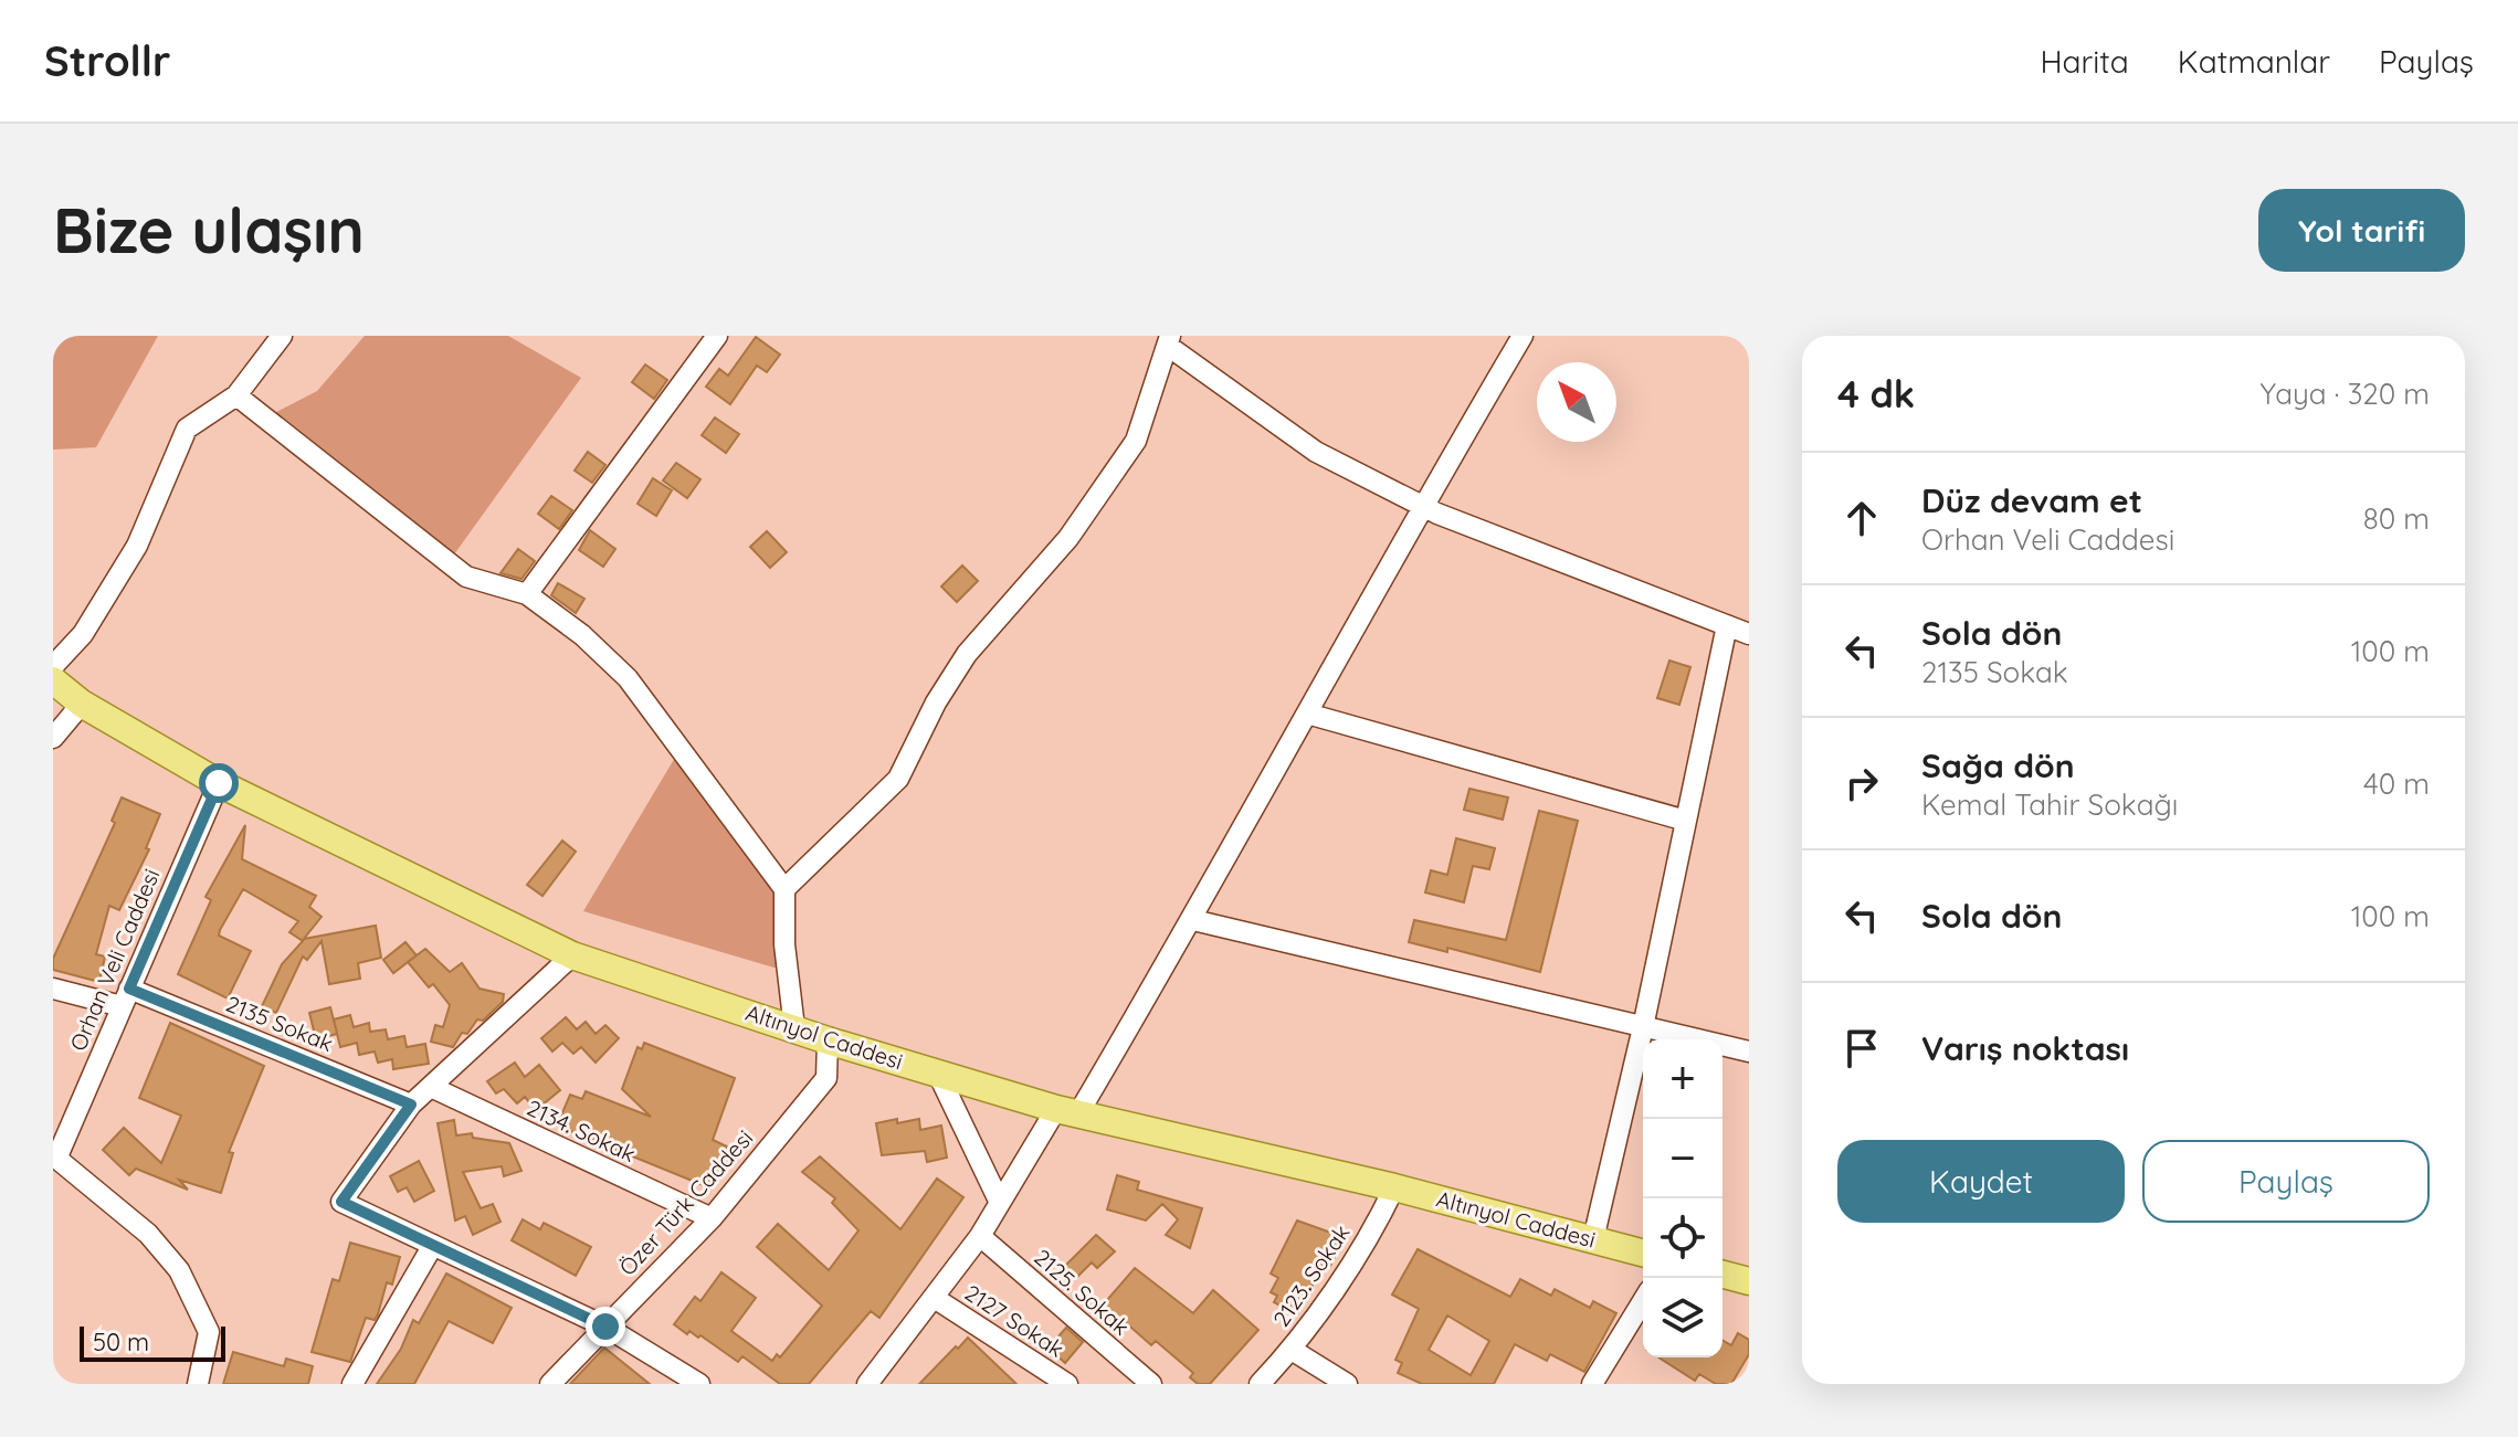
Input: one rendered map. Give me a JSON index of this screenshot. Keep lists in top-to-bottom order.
{
  "streets": {
    "main road": ["Altınyol Caddesi"],
    "street": [
      "Orhan Veli Caddesi",
      "2135 Sokak",
      "2134. Sokak",
      "Özer Türk Caddesi",
      "2123. Sokak",
      "2125. Sokak",
      "2127 Sokak"
    ]
  },
  "crossings": [
    ["Orhan Veli Caddesi", "2135 Sokak"],
    ["Orhan Veli Caddesi", "Altınyol Caddesi"],
    ["Altınyol Caddesi", "Özer Türk Caddesi"],
    ["Altınyol Caddesi", "2123. Sokak"],
    ["2134. Sokak", "Özer Türk Caddesi"]
  ],
  "scale_bar": "50 m",
  "north": "top left",
  "page": {
    "header": "Strollr",
    "nav": ["Harita", "Katmanlar", "Paylaş"],
    "buttons": [
      "Yol tarifi",
      ["Kaydet", "Paylaş"]
    ],
    "title": "Bize ulaşın",
    "heading": ["4 dk", "Yaya · 320 m"],
    "list": [
      ["Düz devam et", "Orhan Veli Caddesi", "80 m"],
      ["Sola dön", "2135 Sokak", "100 m"],
      ["Sağa dön", "Kemal Tahir Sokağı", "40 m"],
      ["Sola dön", "100 m"],
      "Varış noktası"
    ],
    "map_buttons": ["+", "−"],
    "scale": "50 m"
  }
}
